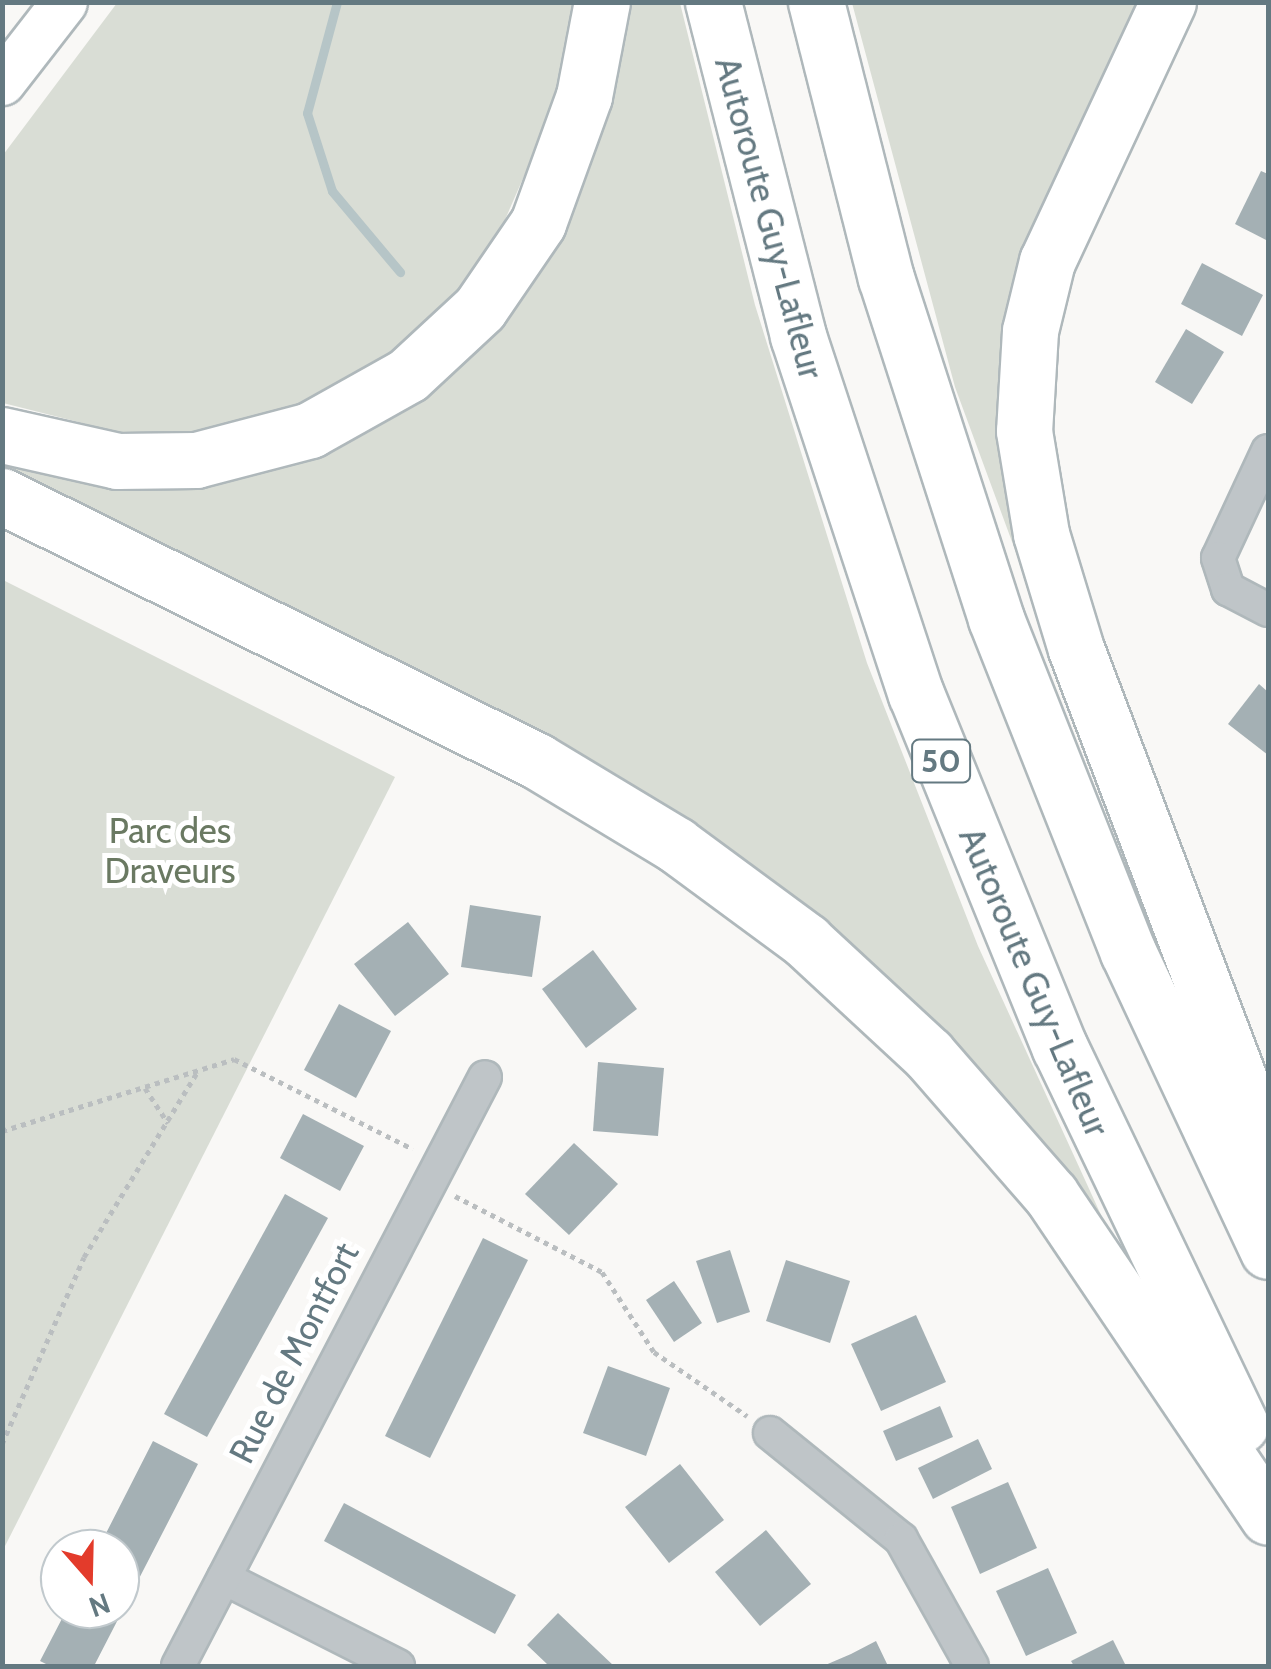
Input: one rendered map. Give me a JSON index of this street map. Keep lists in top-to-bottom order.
{
  "streets": {
    "highway": ["Autoroute Guy-Lafleur", "50"],
    "street": ["Rue de Montfort"]
  },
  "parks": ["Parc des Draveurs"],
  "north": "bottom"
}
